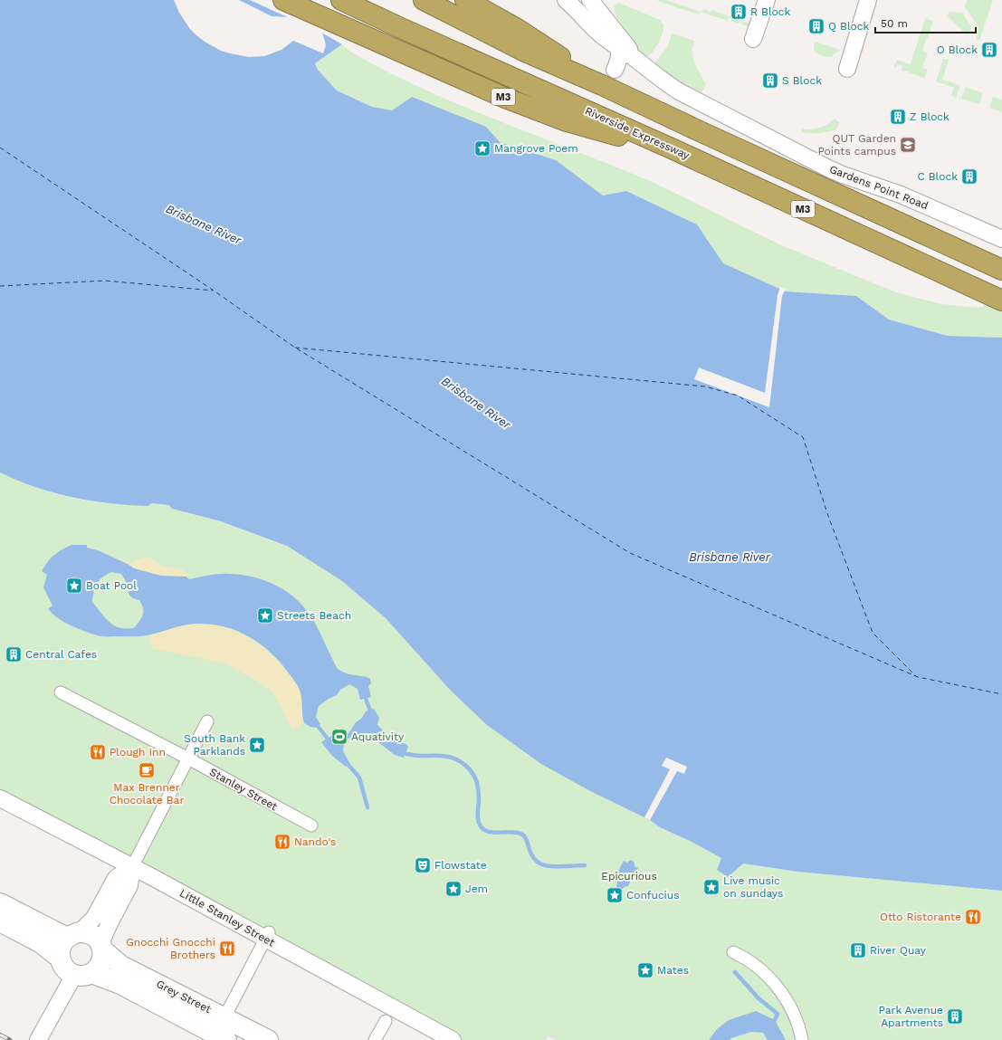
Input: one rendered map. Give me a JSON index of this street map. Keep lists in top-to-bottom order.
{
  "streets": {
    "highway": ["M3", "Riverside Expressway"],
    "street": [
      "Gardens Point Road",
      "Stanley Street",
      "Little Stanley Street",
      "Grey Street"
    ]
  },
  "crossings": [
    ["M3", "Riverside Expressway"]
  ],
  "water": ["Brisbane River"],
  "parks": ["Epicurious"],
  "places": {
    "building": [
      "R Block",
      "Q Block",
      "O Block",
      "S Block",
      "Z Block",
      "C Block",
      "Central Cafes",
      "River Quay",
      "Park Avenue Apartments"
    ],
    "school or university": ["QUT Garden Points campus"],
    "place": [
      "Mangrove Poem",
      "Boat Pool",
      "Streets Beach",
      "South Bank Parklands",
      "Live music on sundays",
      "Jem",
      "Confucius",
      "Mates"
    ],
    "sports": ["Aquativity"],
    "restaurant": [
      "Plough Inn",
      "Nando's",
      "Otto Ristorante",
      "Gnocchi Gnocchi Brothers"
    ],
    "cafe": ["Max Brenner Chocolate Bar"],
    "theatre": ["Flowstate"]
  },
  "scale_bar": "50 m"
}
